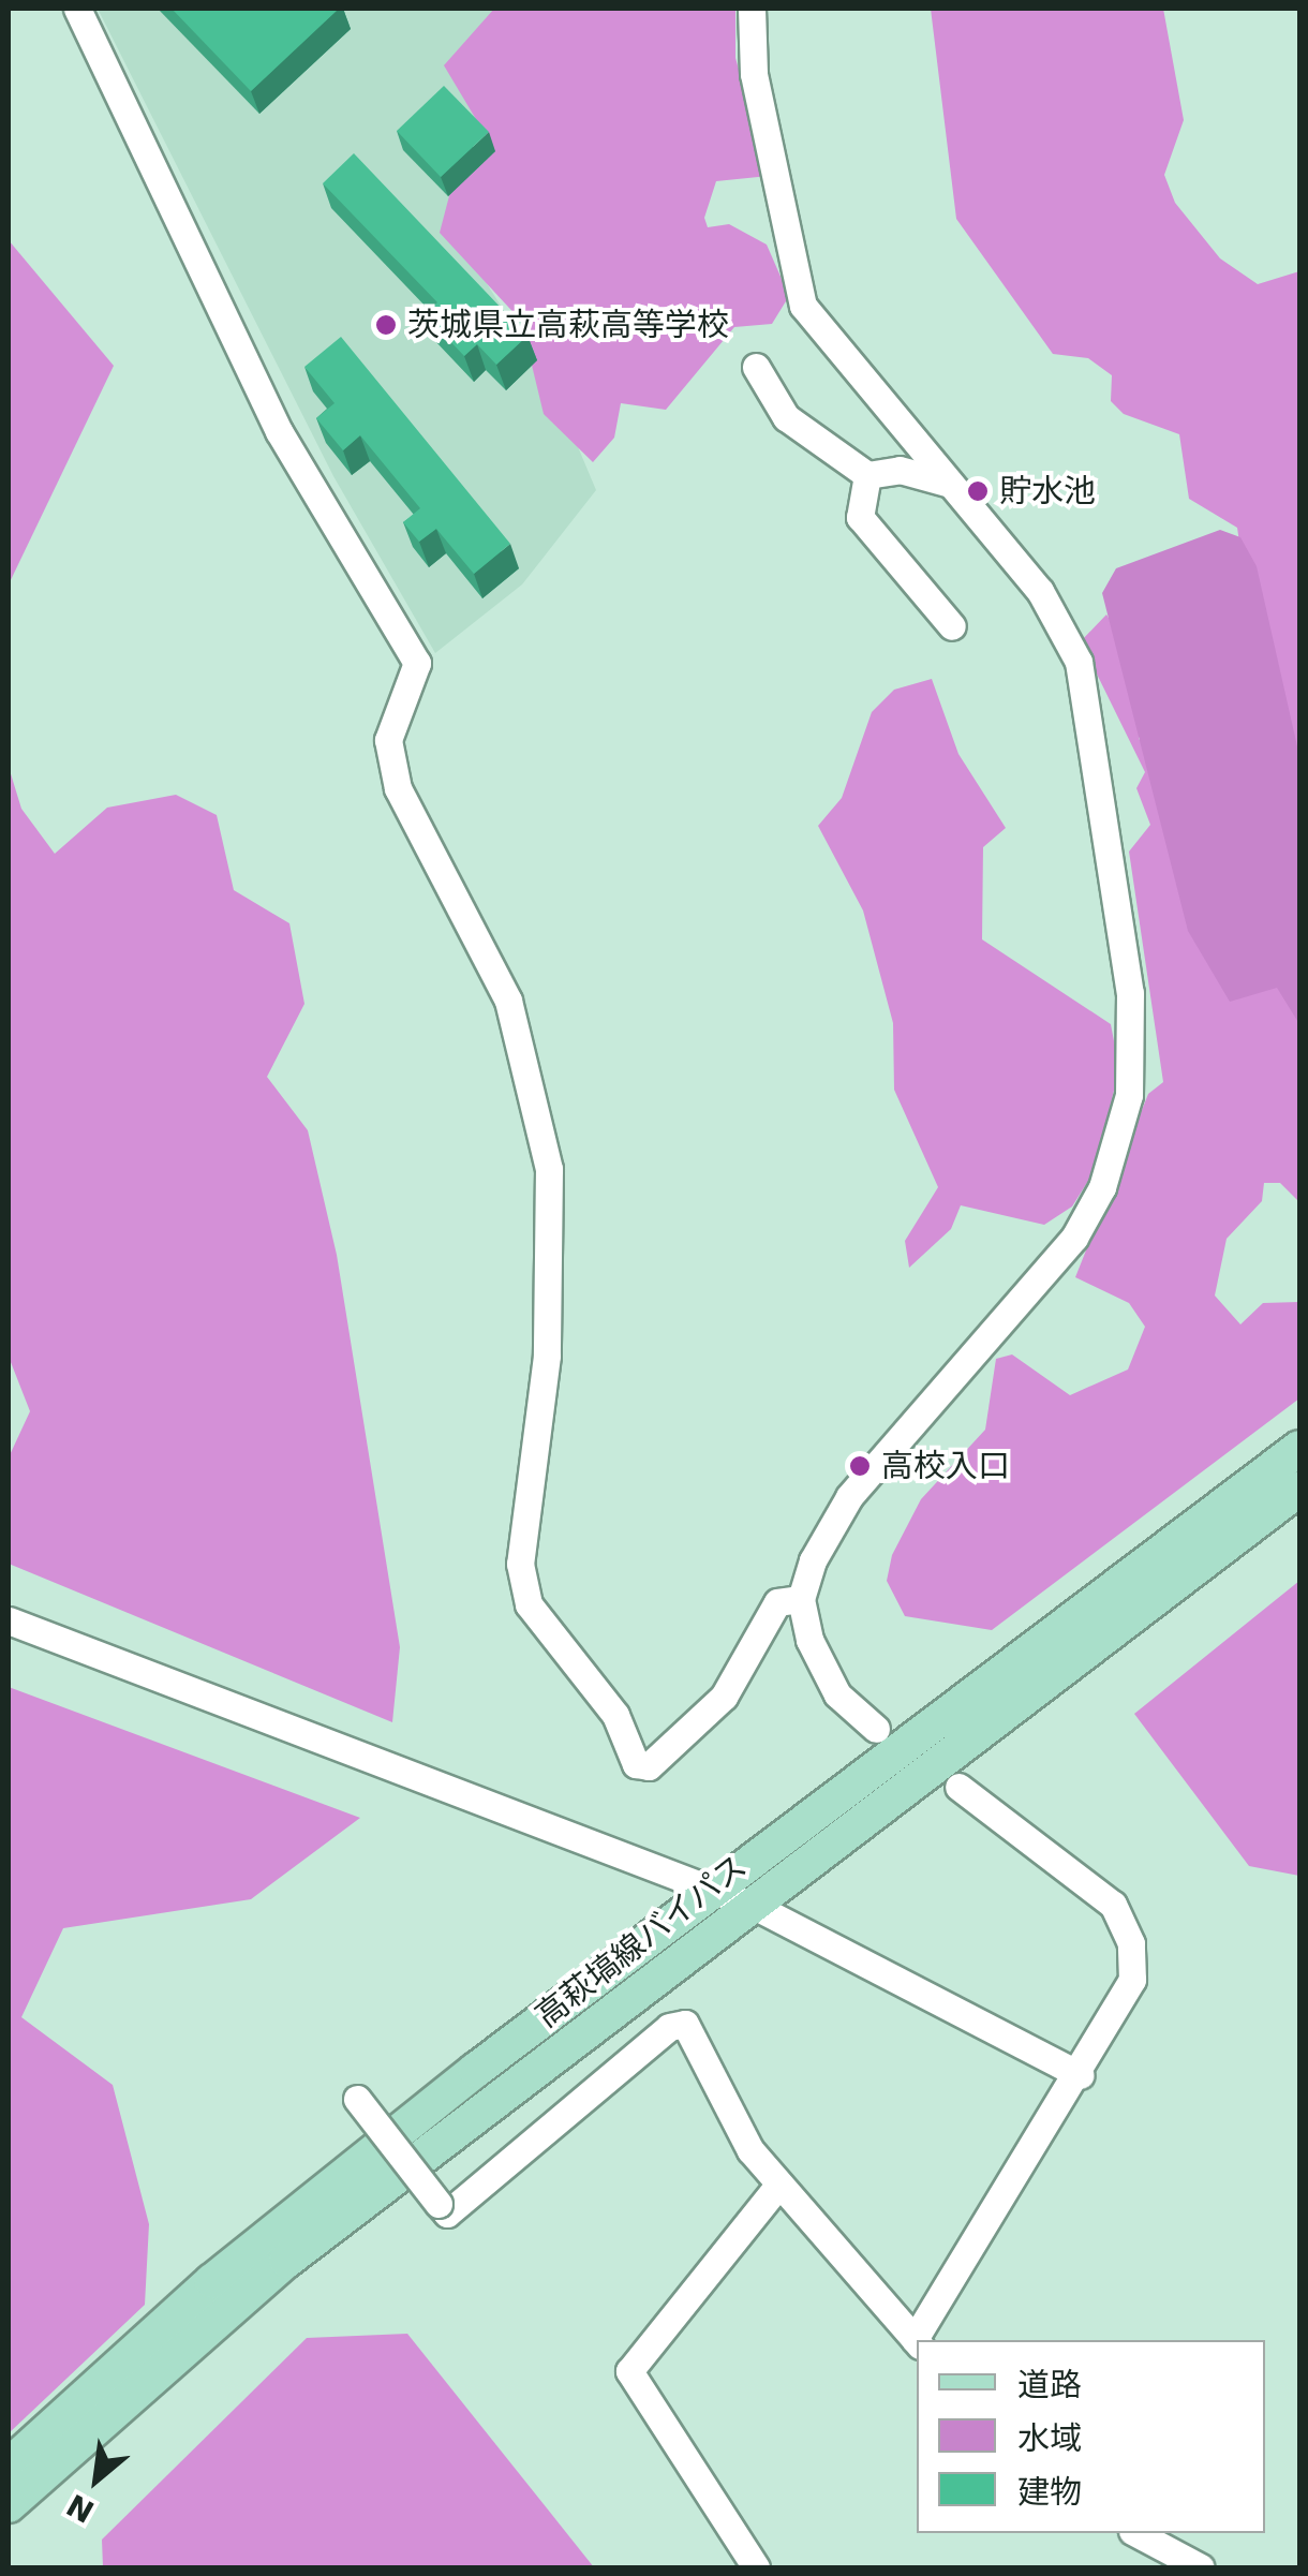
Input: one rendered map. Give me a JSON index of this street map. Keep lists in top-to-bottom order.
{
  "streets": {
    "main road": ["高萩塙線バイパス"]
  },
  "places": ["茨城県立高萩高等学校", "貯水池", "高校入口"],
  "legend": ["道路", "水域", "建物"],
  "north": "bottom left"
}
